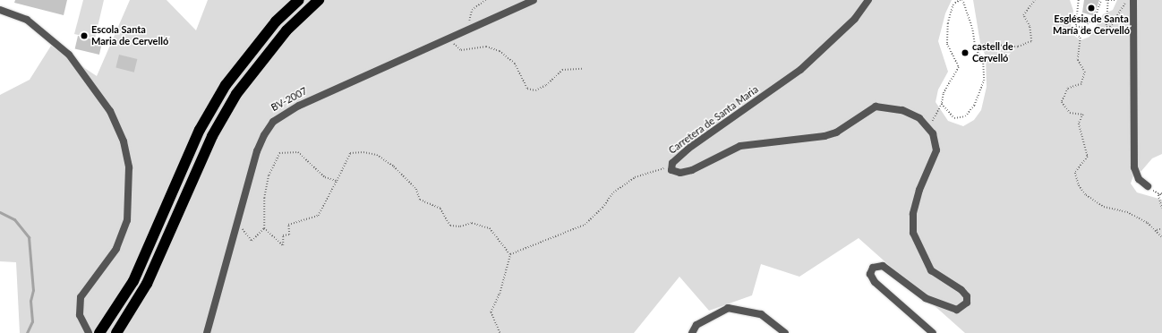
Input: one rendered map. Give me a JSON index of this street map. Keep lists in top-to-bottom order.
{
  "streets": {
    "street": ["BV-2007", "Carretera de Santa Maria"]
  },
  "places": ["Església de Santa María de Cervelló", "Escola Santa Maria de Cervelló", "castell de Cervelló"]
}
